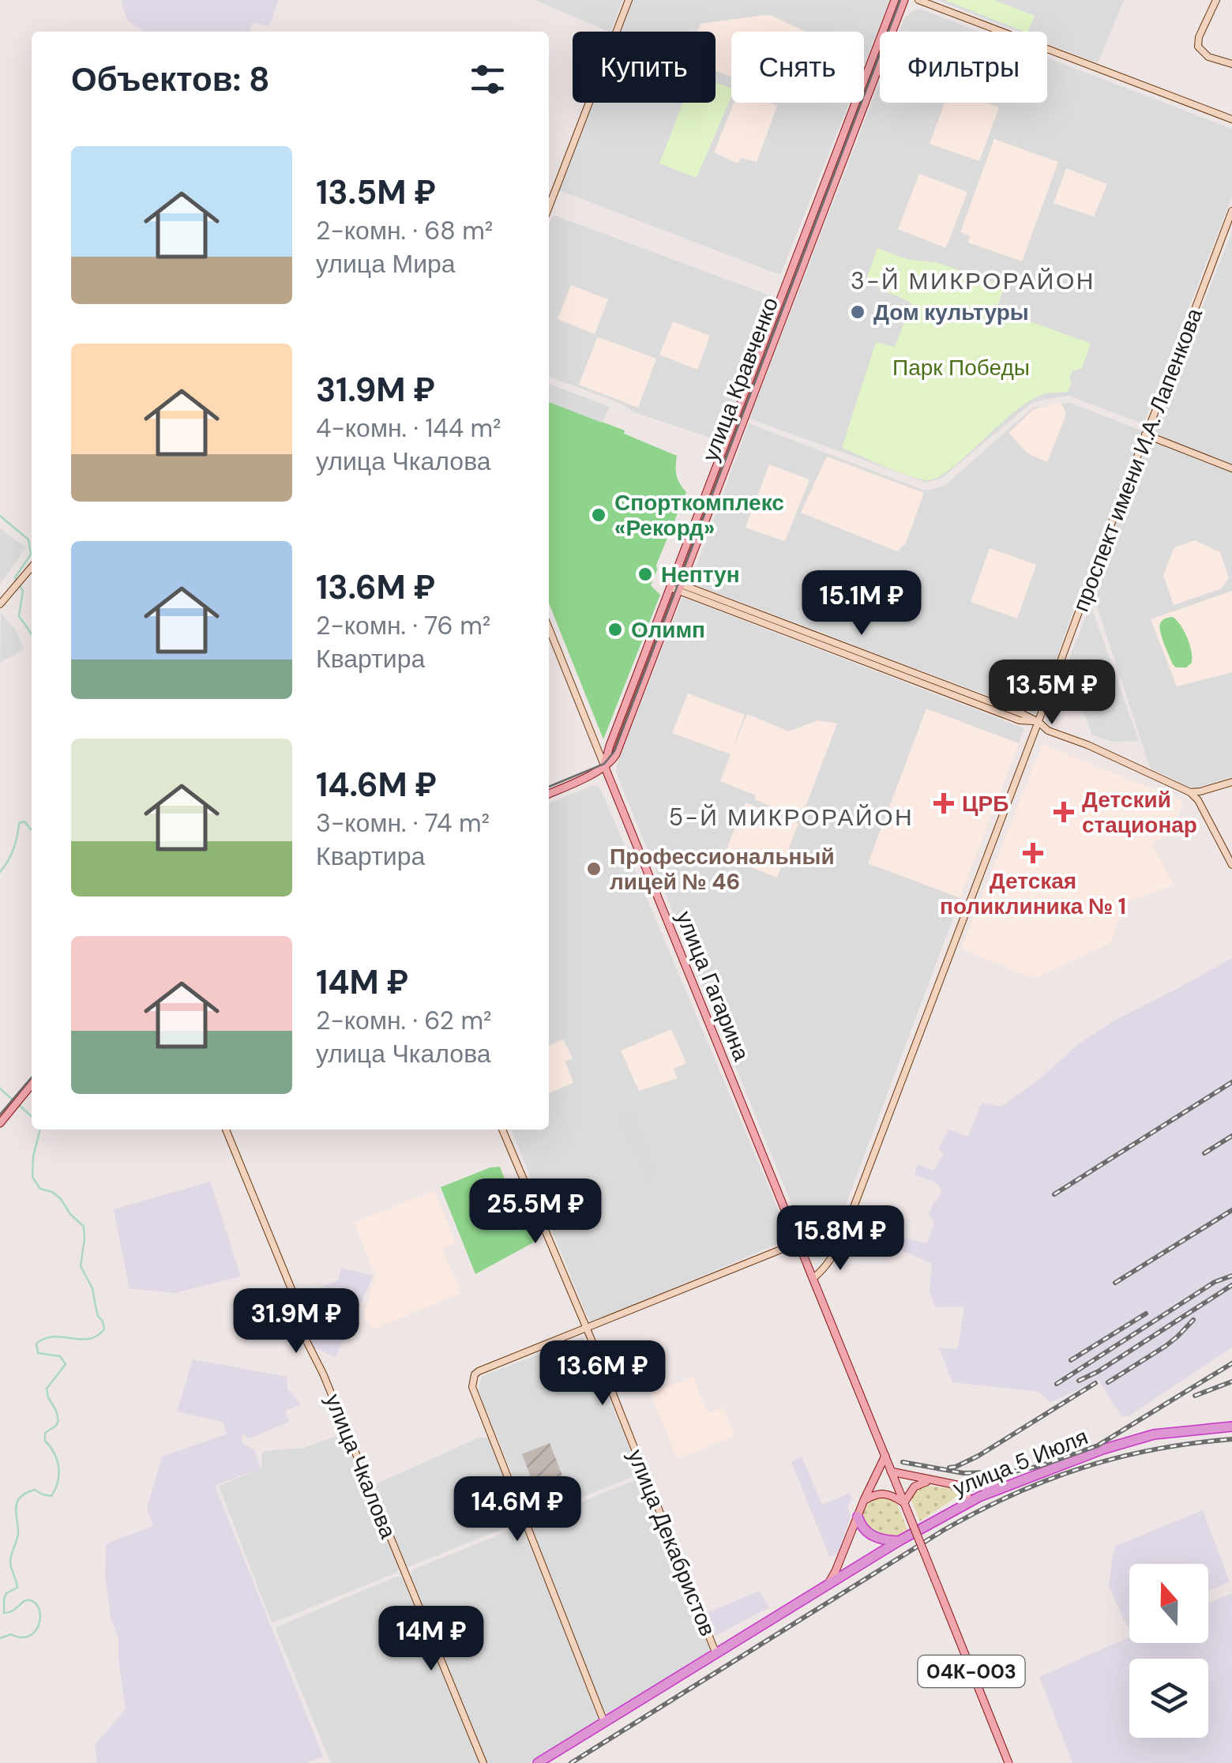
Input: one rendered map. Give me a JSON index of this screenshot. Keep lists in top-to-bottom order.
{
  "streets": {
    "highway": ["улица 5 Июля"],
    "main road": [
      "улица Кравченко",
      "проспект имени И.А. Лапенкова",
      "улица Гагарина",
      "улица Чкалова",
      "улица Декабристов",
      "04К-003"
    ]
  },
  "crossings": [
    ["улица Кравченко", "улица Гагарина"],
    ["проспект имени И.А. Лапенкова", "улица Гагарина"],
    ["улица Гагарина", "04К-003"],
    ["улица 5 Июля", "улица Декабристов"]
  ],
  "districts": ["3-Й МИКРОРАЙОН", "5-Й МИКРОРАЙОН"],
  "parks": ["Парк Победы"],
  "places": {
    "other": [
      "Дом культуры",
      "Спорткомплекс «Рекорд»",
      "Нептун",
      "Олимп",
      "Профессиональный лицей № 46"
    ],
    "health": ["ЦРБ", "Детский стационар", "Детская поликлиника № 1"]
  },
  "north": "top",
  "page": {
    "chip": ["Купить", "Снять", "Фильтры"],
    "heading": "Объектов: 8",
    "list": [
      {
        "name": "13.5M ₽",
        "note": "2-комн. · 68 m² · улица Мира"
      },
      {
        "name": "31.9M ₽",
        "note": "4-комн. · 144 m² · улица Чкалова"
      },
      {
        "name": "13.6M ₽",
        "note": "2-комн. · 76 m² · Квартира"
      },
      {
        "name": "14.6M ₽",
        "note": "3-комн. · 74 m² · Квартира"
      },
      {
        "name": "14M ₽",
        "note": "2-комн. · 62 m² · улица Чкалова"
      }
    ],
    "price": [
      "15.1M ₽",
      "13.5M ₽",
      "25.5M ₽",
      "15.8M ₽",
      "31.9M ₽",
      "13.6M ₽",
      "14.6M ₽",
      "14M ₽"
    ]
  }
}
